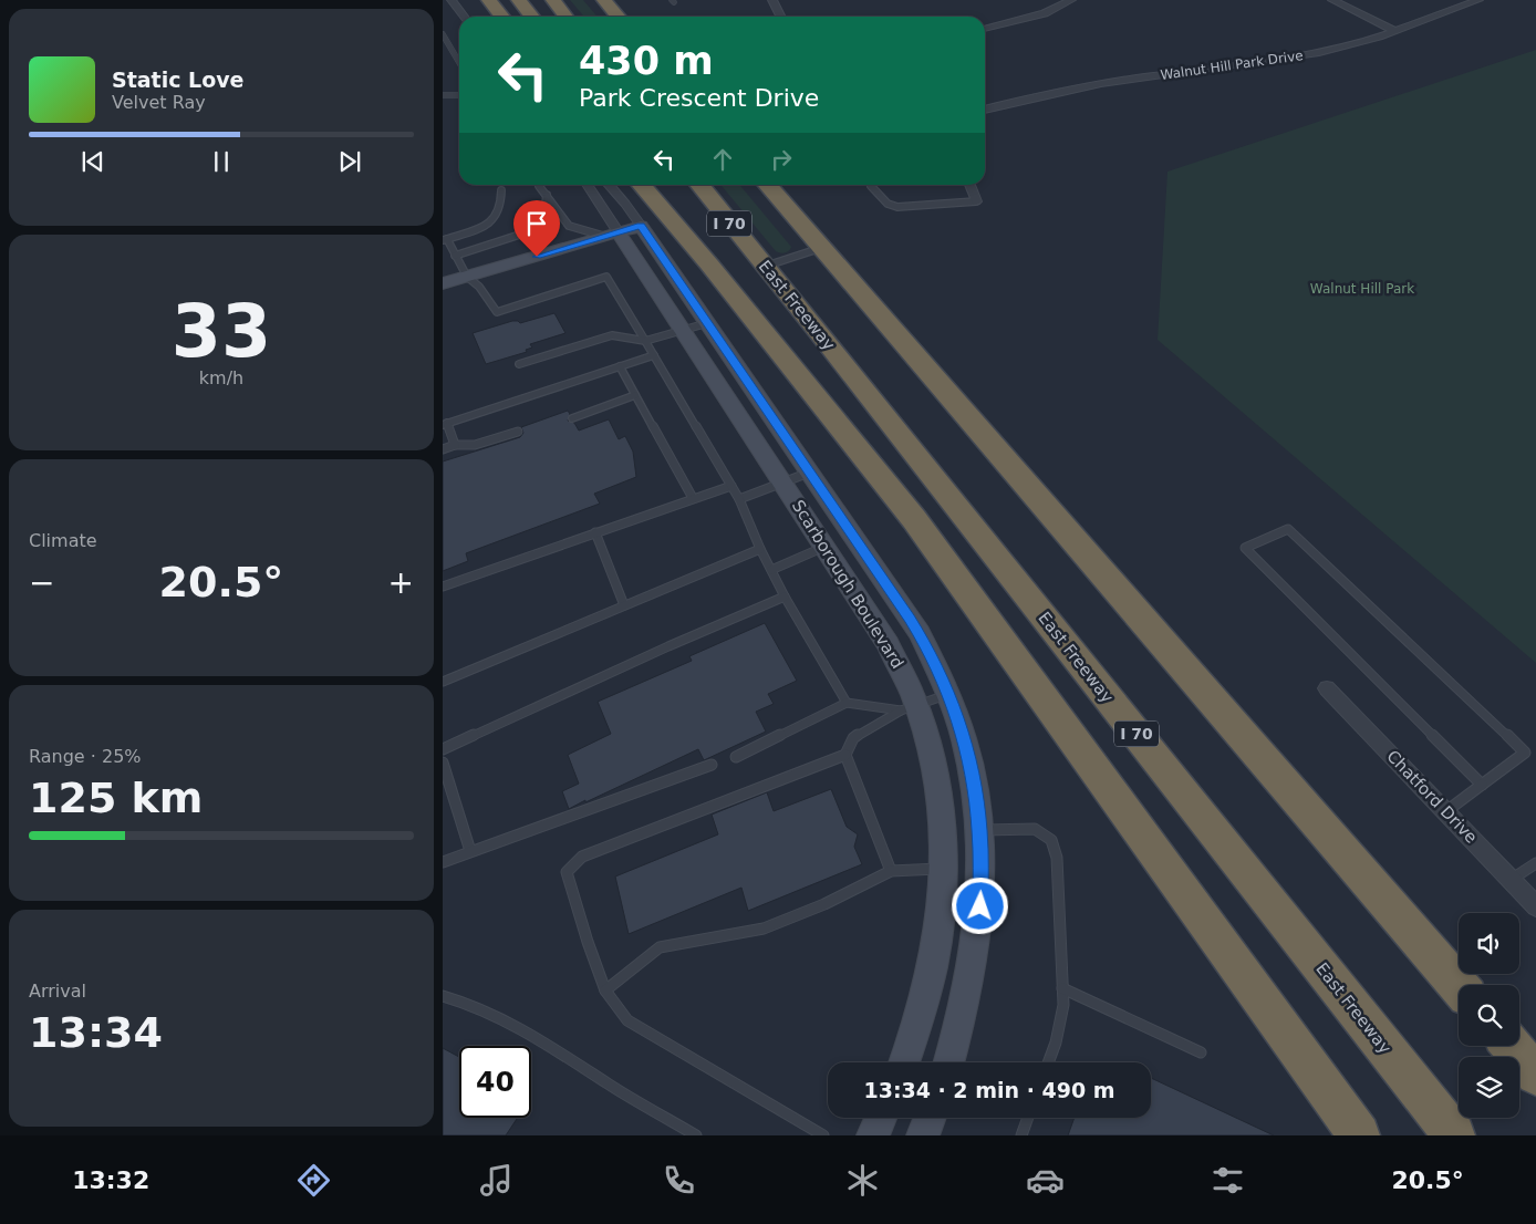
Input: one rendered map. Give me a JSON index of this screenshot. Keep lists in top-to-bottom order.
{
  "streets": {
    "highway": ["I 70", "East Freeway"],
    "street": ["Walnut Hill Park Drive", "Scarborough Boulevard", "Chatford Drive"]
  },
  "parks": ["Walnut Hill Park"],
  "page": {
    "turn": ["430 m", "Park Crescent Drive"],
    "song": ["Static Love", "Velvet Ray"],
    "tile": [
      ["33", "km/h"],
      "Climate",
      ["Range · 25%", "125 km"],
      ["Arrival", "13:34"]
    ],
    "heat": ["−", "20.5°", "+"],
    "limit": "40",
    "trip": "13:34 · 2 min · 490 m",
    "tabs": ["13:32", "20.5°"]
  }
}
